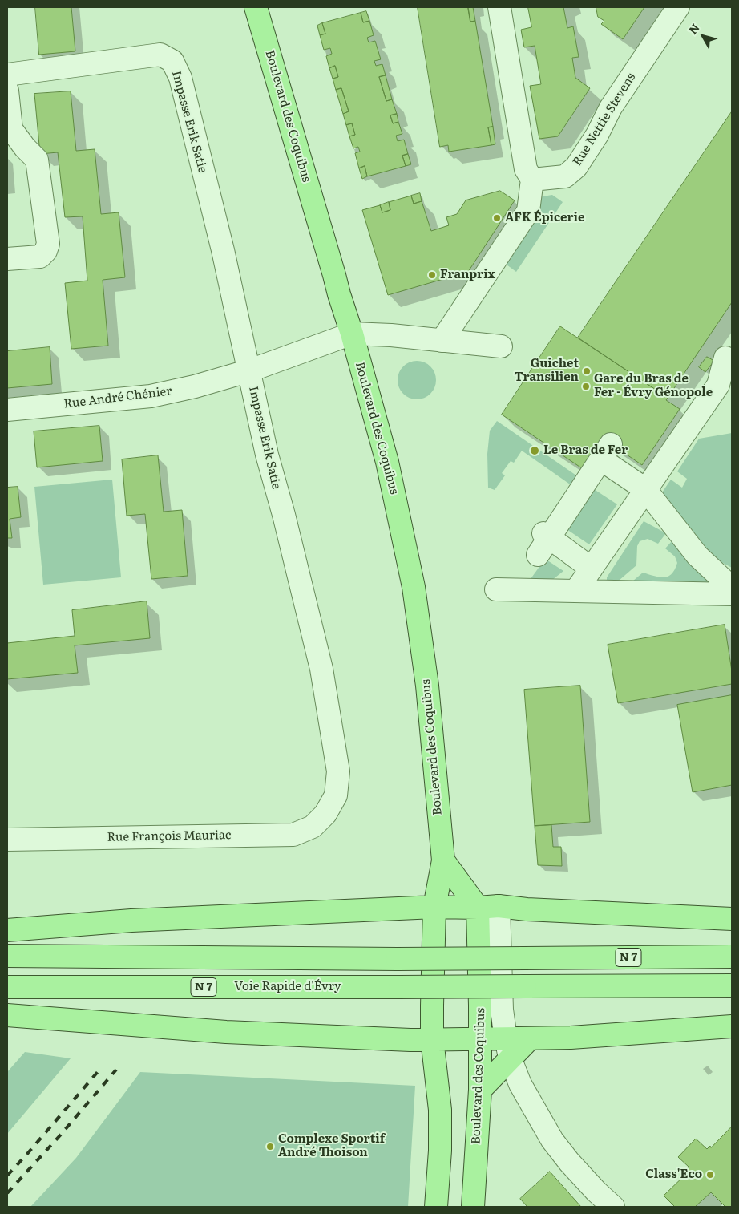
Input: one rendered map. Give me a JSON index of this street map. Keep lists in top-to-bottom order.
{
  "streets": {
    "main road": ["Boulevard des Coquibus", "N 7", "Voie Rapide d'Évry"],
    "street": [
      "Rue Nettie Stevens",
      "Impasse Erik Satie",
      "Rue André Chénier",
      "Rue François Mauriac"
    ]
  },
  "crossings": [
    ["Boulevard des Coquibus", "Rue André Chénier"],
    ["Impasse Erik Satie", "Rue André Chénier"],
    ["Impasse Erik Satie", "Rue François Mauriac"]
  ],
  "places": [
    "AFK Épicerie",
    "Franprix",
    "Guichet Transilien",
    "Gare du Bras de Fer - Évry Génopole",
    "Le Bras de Fer",
    "Complexe Sportif André Thoison",
    "Class'Eco"
  ],
  "north": "top left"
}
